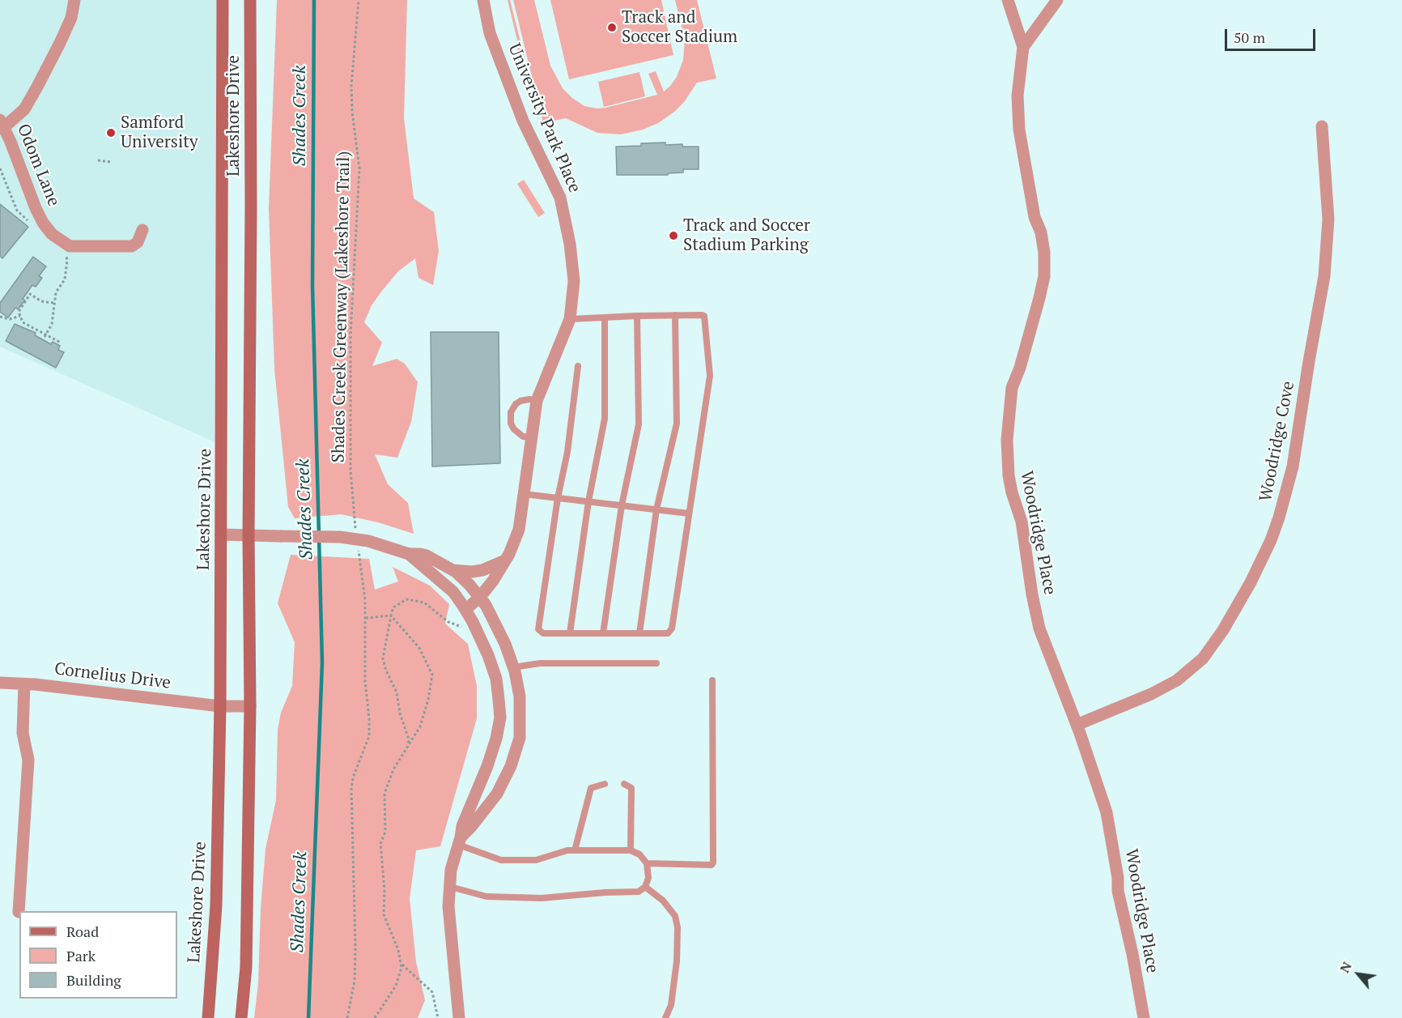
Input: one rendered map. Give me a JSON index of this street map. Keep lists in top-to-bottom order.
{
  "streets": {
    "main road": ["Lakeshore Drive"],
    "street": [
      "University Park Place",
      "Odom Lane",
      "Woodridge Cove",
      "Woodridge Place",
      "Cornelius Drive"
    ],
    "path": ["Shades Creek Greenway (Lakeshore Trail)"]
  },
  "crossings": [
    ["Lakeshore Drive", "Cornelius Drive"],
    ["Woodridge Cove", "Woodridge Place"]
  ],
  "water": ["Shades Creek"],
  "places": ["Track and Soccer Stadium", "Samford University", "Track and Soccer Stadium Parking"],
  "legend": ["Road", "Park", "Building"],
  "scale_bar": "50 m",
  "north": "top left"
}
